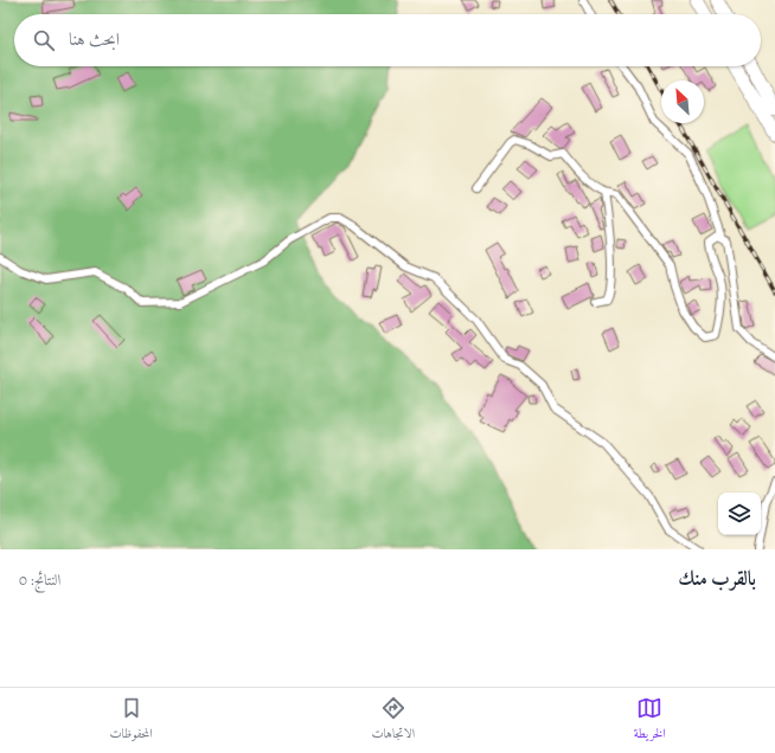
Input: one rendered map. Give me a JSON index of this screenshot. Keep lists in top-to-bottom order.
{
  "north": "top left",
  "page": {
    "search": "ابحث هنا",
    "heading": ["بالقرب منك", "النتائج: 0"],
    "nav": ["الخريطة", "الاتجاهات", "المحفوظات"]
  }
}
